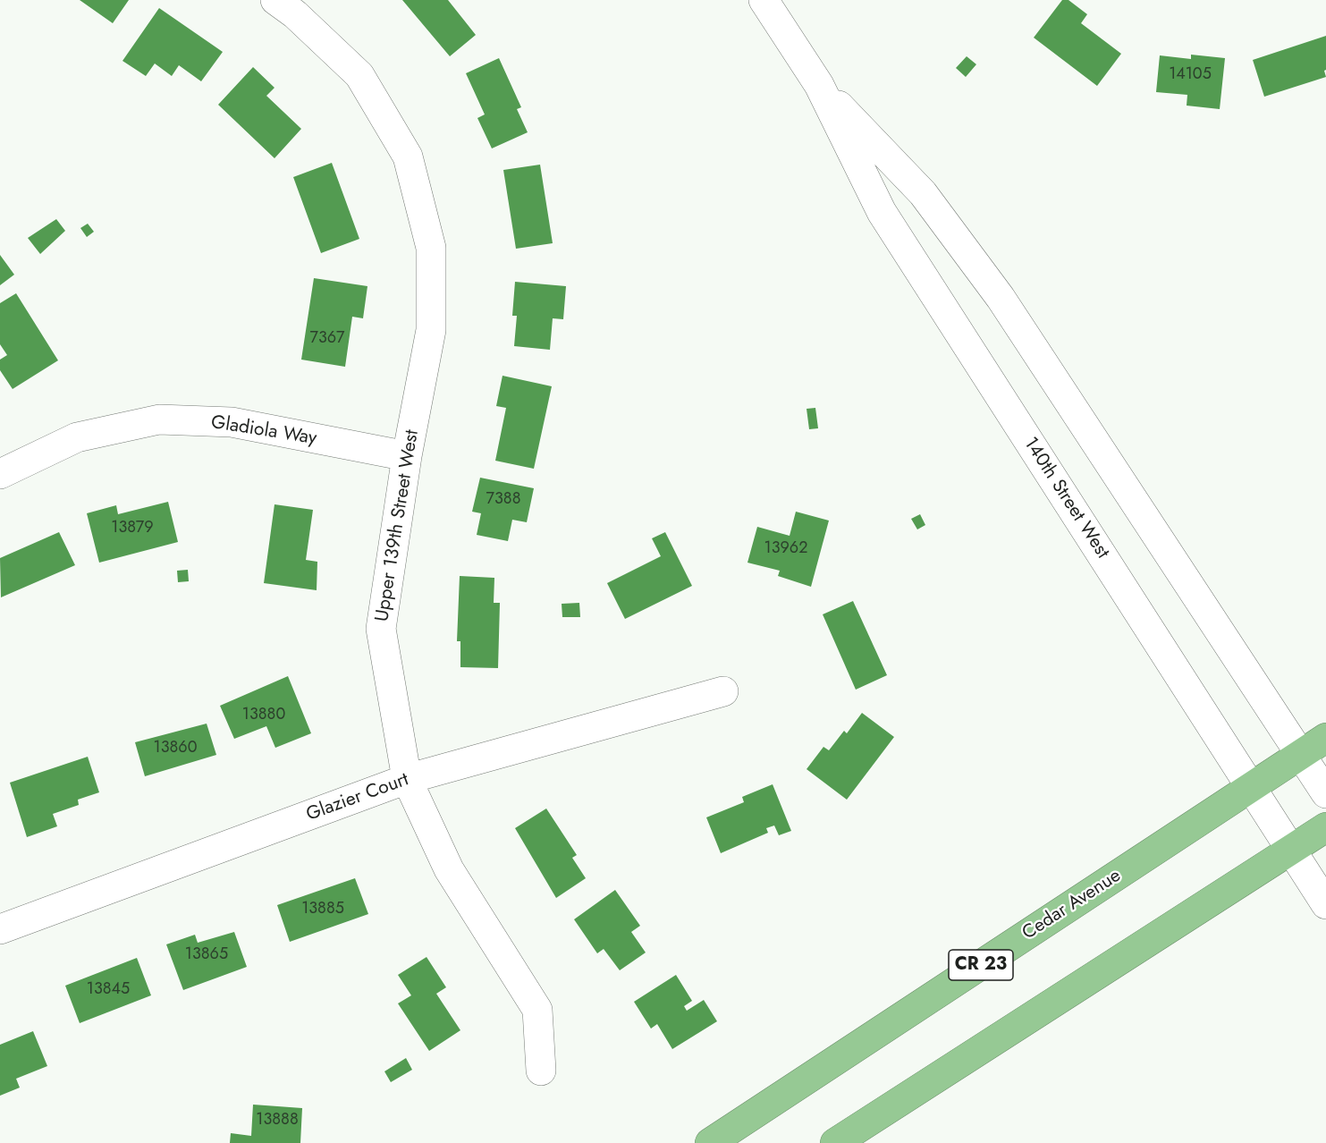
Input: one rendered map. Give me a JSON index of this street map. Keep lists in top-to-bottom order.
{
  "streets": {
    "highway": ["Cedar Avenue", "CR 23"],
    "street": [
      "Gladiola Way",
      "140th Street West",
      "Upper 139th Street West",
      "Glazier Court"
    ]
  },
  "crossings": [
    ["Gladiola Way", "Upper 139th Street West"],
    ["140th Street West", "Cedar Avenue"],
    ["Upper 139th Street West", "Glazier Court"]
  ],
  "house_numbers": [
    "14105",
    "7367",
    "7388",
    "13879",
    "13962",
    "13880",
    "13860",
    "13885",
    "13865",
    "13845",
    "13888"
  ]
}
